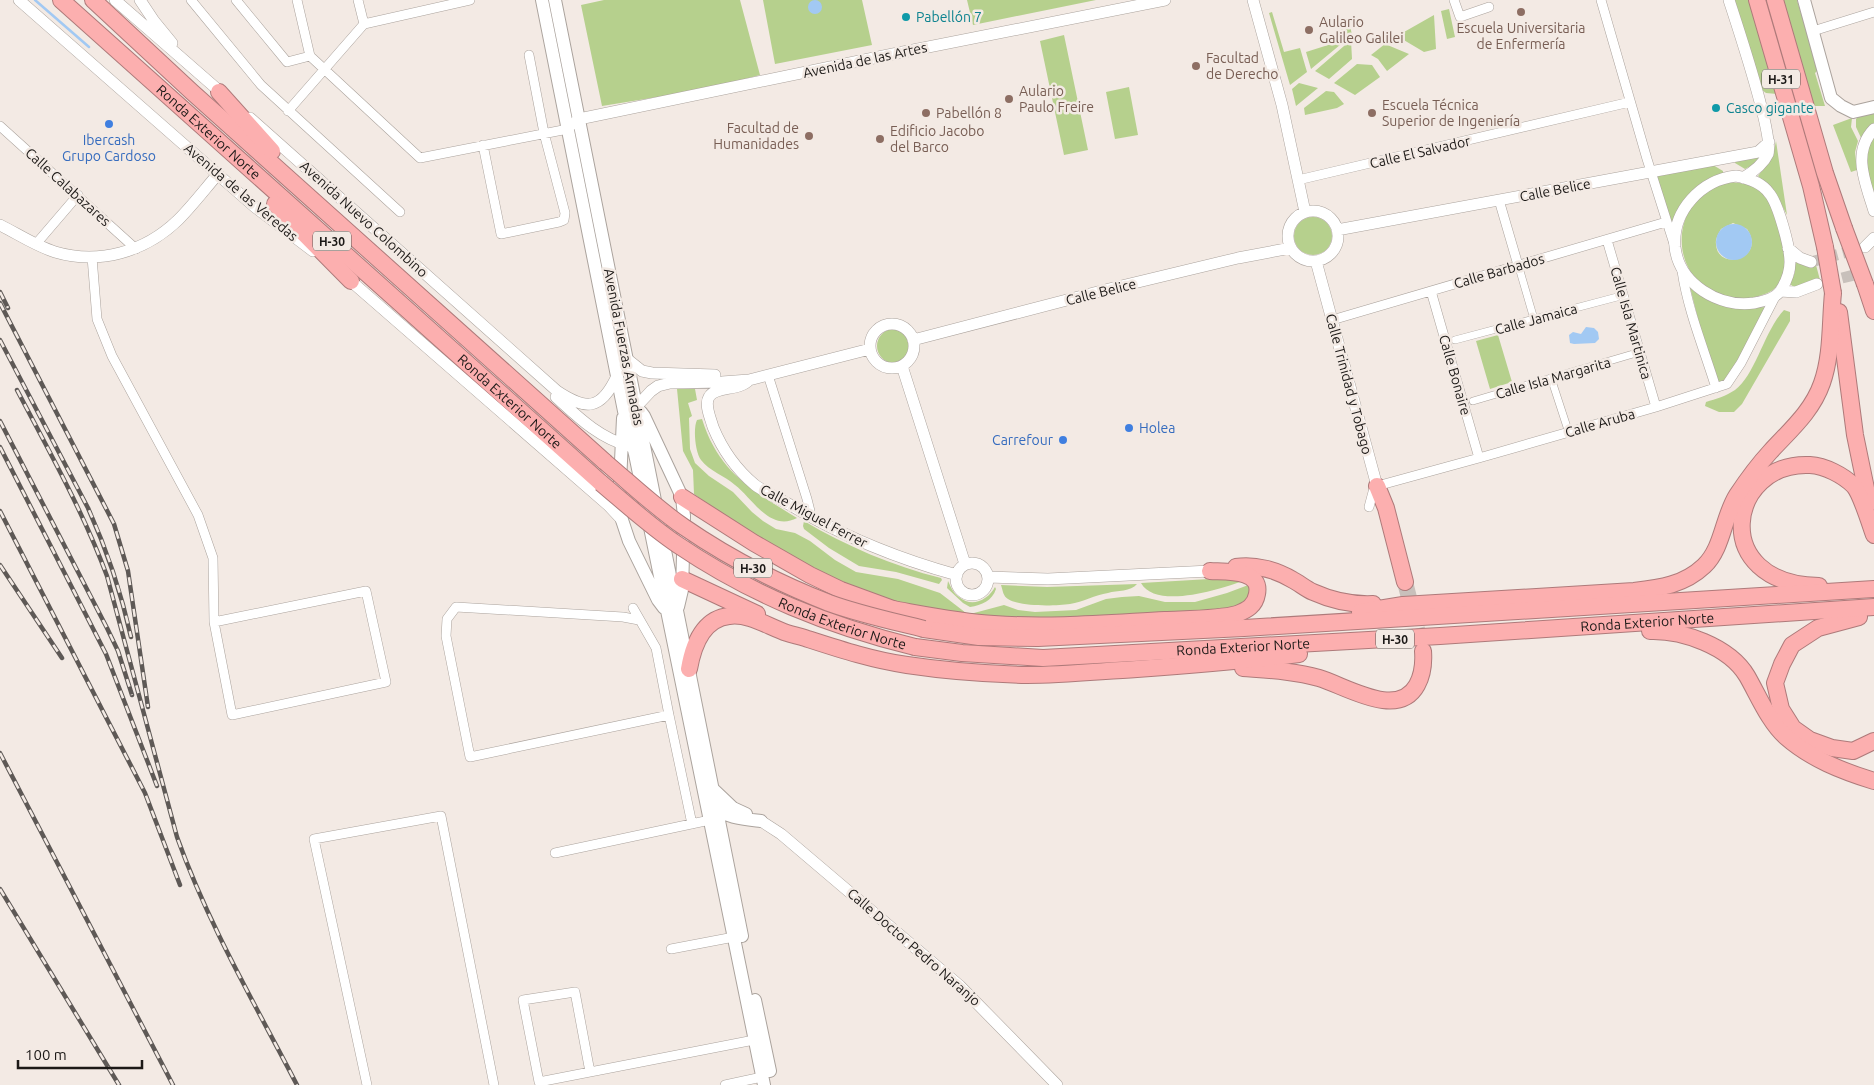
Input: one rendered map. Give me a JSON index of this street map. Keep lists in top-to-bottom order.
{
  "streets": {
    "highway": ["H-31", "Ronda Exterior Norte", "H-30"],
    "main road": ["Avenida Fuerzas Armadas"],
    "street": [
      "Avenida de las Artes",
      "Calle El Salvador",
      "Calle Calabazares",
      "Calle Belice",
      "Avenida de las Veredas",
      "Avenida Nuevo Colombino",
      "Calle Barbados",
      "Calle Jamaica",
      "Calle Isla Martinica",
      "Calle Bonaire",
      "Calle Isla Margarita",
      "Calle Trinidad y Tobago",
      "Calle Aruba",
      "Calle Miguel Ferrer",
      "Calle Doctor Pedro Naranjo"
    ]
  },
  "crossings": [
    ["Avenida de las Artes", "Avenida Fuerzas Armadas"],
    ["Calle Belice", "Calle Trinidad y Tobago"],
    ["Avenida Nuevo Colombino", "Avenida Fuerzas Armadas"],
    ["Calle Barbados", "Calle Isla Martinica"],
    ["Calle Barbados", "Calle Bonaire"],
    ["Calle Barbados", "Calle Trinidad y Tobago"],
    ["Calle Isla Martinica", "Calle Aruba"],
    ["Calle Bonaire", "Calle Aruba"],
    ["Calle Trinidad y Tobago", "Calle Aruba"]
  ],
  "places": [
    "Escuela Universitaria de Enfermería",
    "Pabellón 7",
    "Aulario Galileo Galilei",
    "Facultad de Derecho",
    "Aulario Paulo Freire",
    "Casco gigante",
    "Pabellón 8",
    "Escuela Técnica Superior de Ingeniería",
    "Ibercash Grupo Cardoso",
    "Facultad de Humanidades",
    "Edificio Jacobo del Barco",
    "Holea",
    "Carrefour"
  ],
  "scale_bar": "100 m"
}
